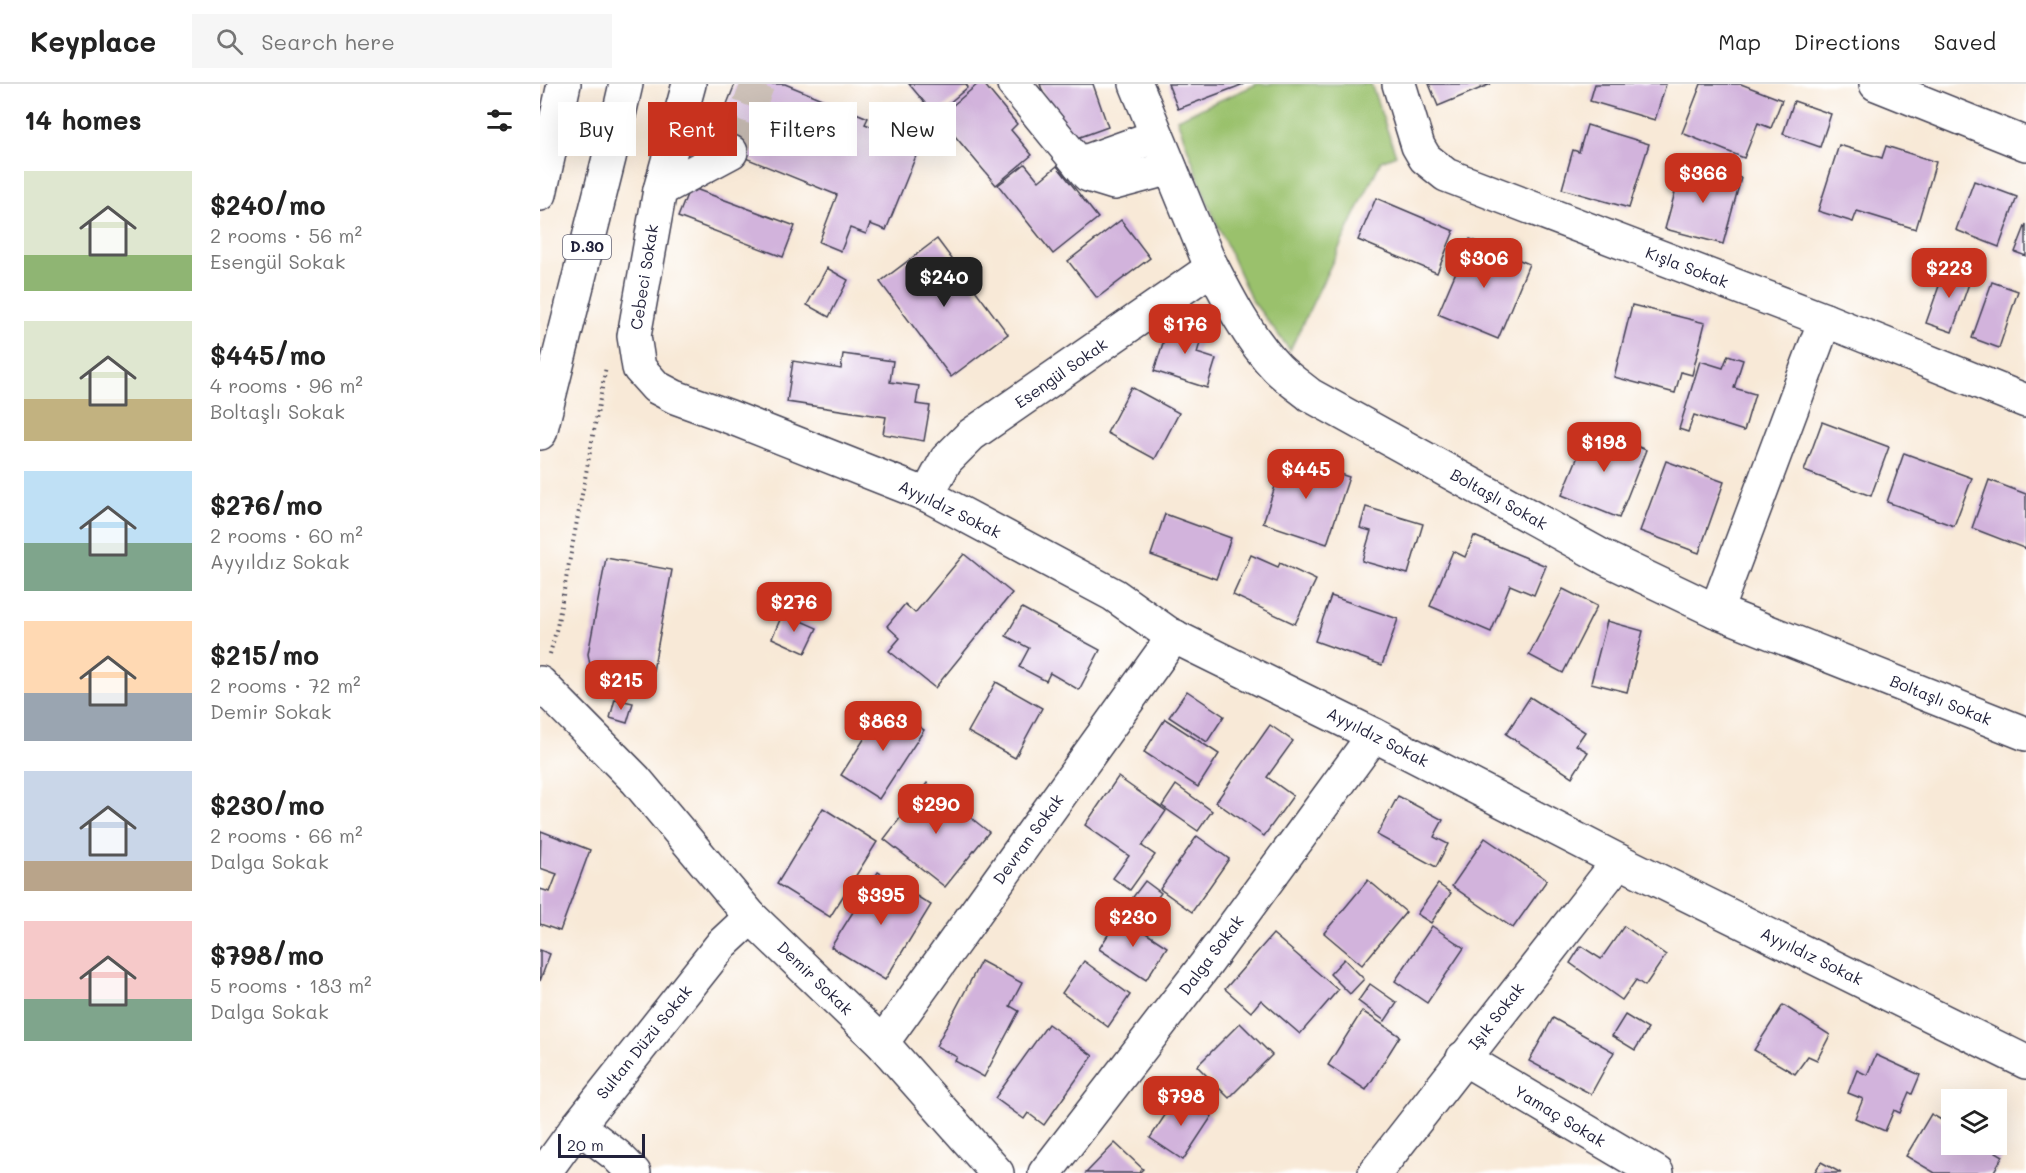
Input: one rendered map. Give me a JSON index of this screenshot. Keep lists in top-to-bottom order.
{
  "streets": {
    "main road": [
      "D.30",
      "Kışla Sokak",
      "Cebeci Sokak",
      "Esengül Sokak",
      "Boltaşlı Sokak",
      "Ayyıldız Sokak",
      "Devran Sokak",
      "Dalga Sokak",
      "Demir Sokak",
      "Işık Sokak",
      "Sultan Düzü Sokak",
      "Yamaç Sokak"
    ]
  },
  "crossings": [
    ["Cebeci Sokak", "Ayyıldız Sokak"],
    ["Esengül Sokak", "Boltaşlı Sokak"],
    ["Esengül Sokak", "Ayyıldız Sokak"],
    ["Ayyıldız Sokak", "Devran Sokak"],
    ["Ayyıldız Sokak", "Dalga Sokak"],
    ["Ayyıldız Sokak", "Işık Sokak"],
    ["Devran Sokak", "Demir Sokak"],
    ["Demir Sokak", "Sultan Düzü Sokak"],
    ["Işık Sokak", "Yamaç Sokak"]
  ],
  "scale_bar": "20 m",
  "page": {
    "header": "Keyplace",
    "search": "Search here",
    "nav": ["Map", "Directions", "Saved"],
    "heading": "14 homes",
    "chip": [
      "Buy",
      "Rent",
      "Filters",
      "New"
    ],
    "price": [
      "$366",
      "$306",
      "$223",
      "$240",
      "$176",
      "$198",
      "$445",
      "$276",
      "$215",
      "$863",
      "$290",
      "$395",
      "$230",
      "$798"
    ],
    "list": [
      {
        "name": "$240/mo",
        "note": "2 rooms · 56 m² · Esengül Sokak"
      },
      {
        "name": "$445/mo",
        "note": "4 rooms · 96 m² · Boltaşlı Sokak"
      },
      {
        "name": "$276/mo",
        "note": "2 rooms · 60 m² · Ayyıldız Sokak"
      },
      {
        "name": "$215/mo",
        "note": "2 rooms · 72 m² · Demir Sokak"
      },
      {
        "name": "$230/mo",
        "note": "2 rooms · 66 m² · Dalga Sokak"
      },
      {
        "name": "$798/mo",
        "note": "5 rooms · 183 m² · Dalga Sokak"
      }
    ],
    "scale": "20 m"
  }
}
